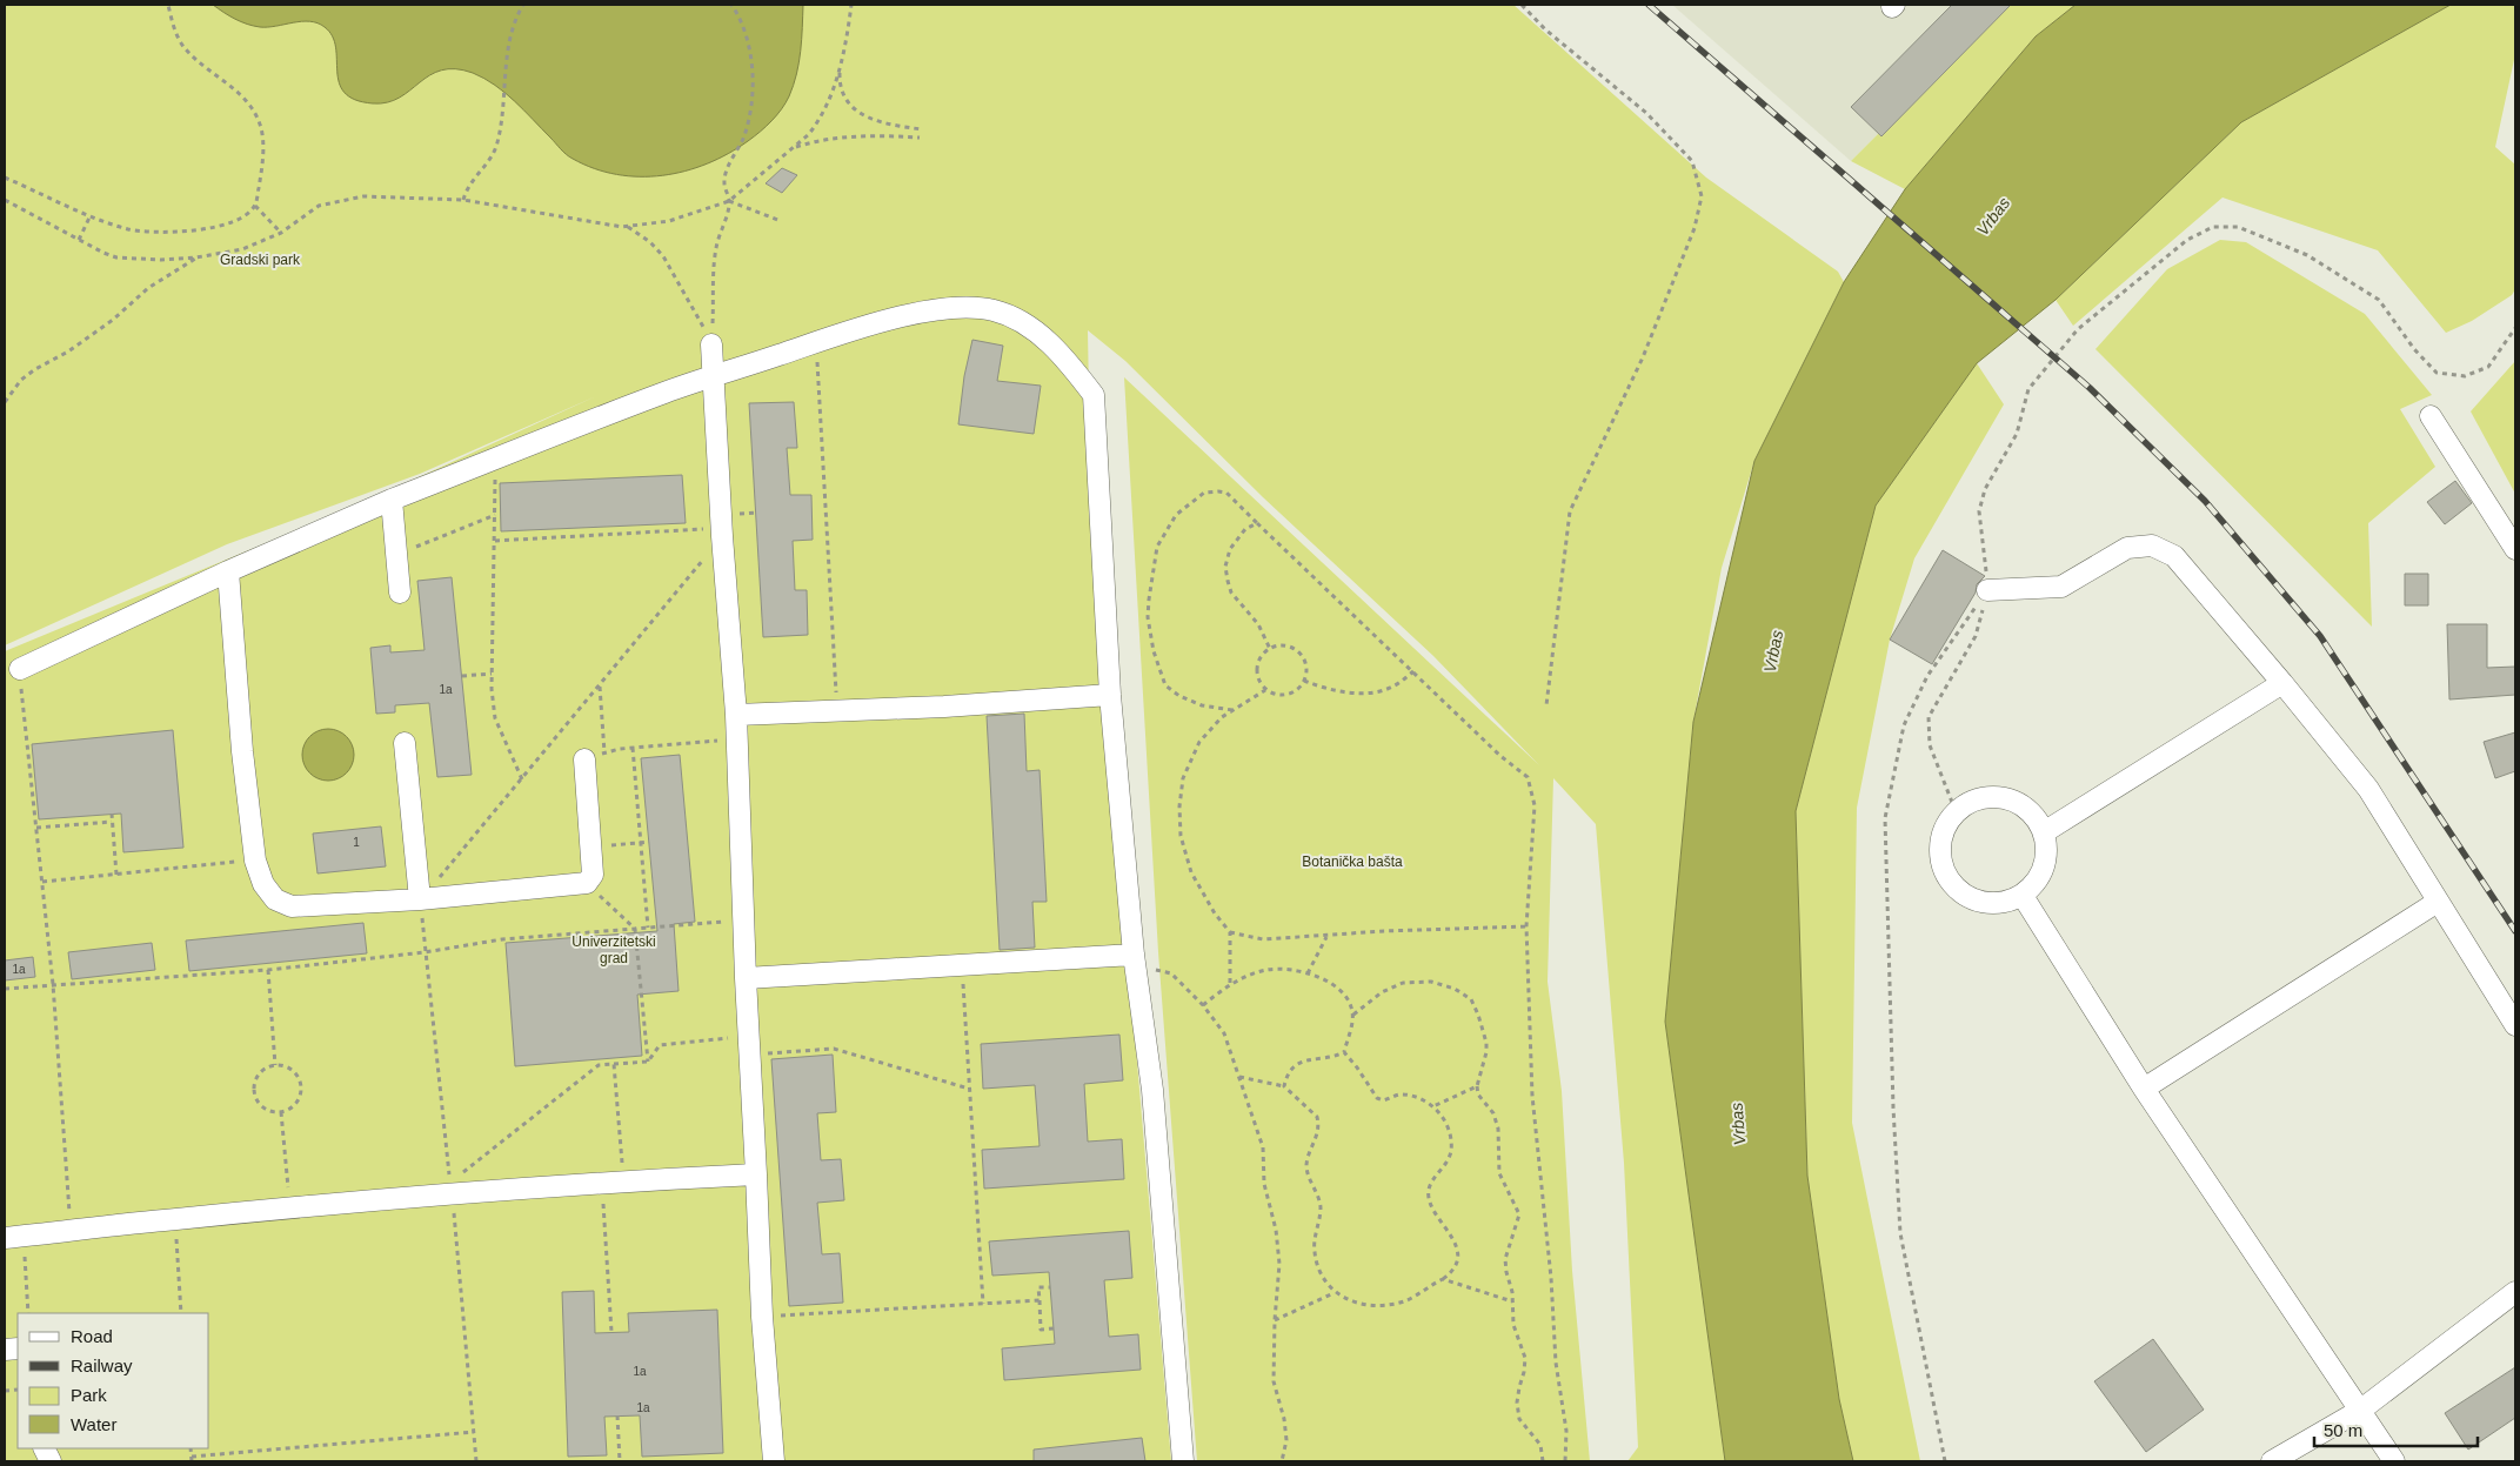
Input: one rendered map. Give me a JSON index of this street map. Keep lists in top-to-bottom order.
{
  "water": ["Vrbas"],
  "parks": ["Gradski park", "Botanička bašta", "Univerzitetski grad"],
  "house_numbers": [
    "1а",
    "1",
    "1a",
    "1a",
    "1a"
  ],
  "legend": [
    "Road",
    "Railway",
    "Park",
    "Water"
  ],
  "scale_bar": "50 m"
}
